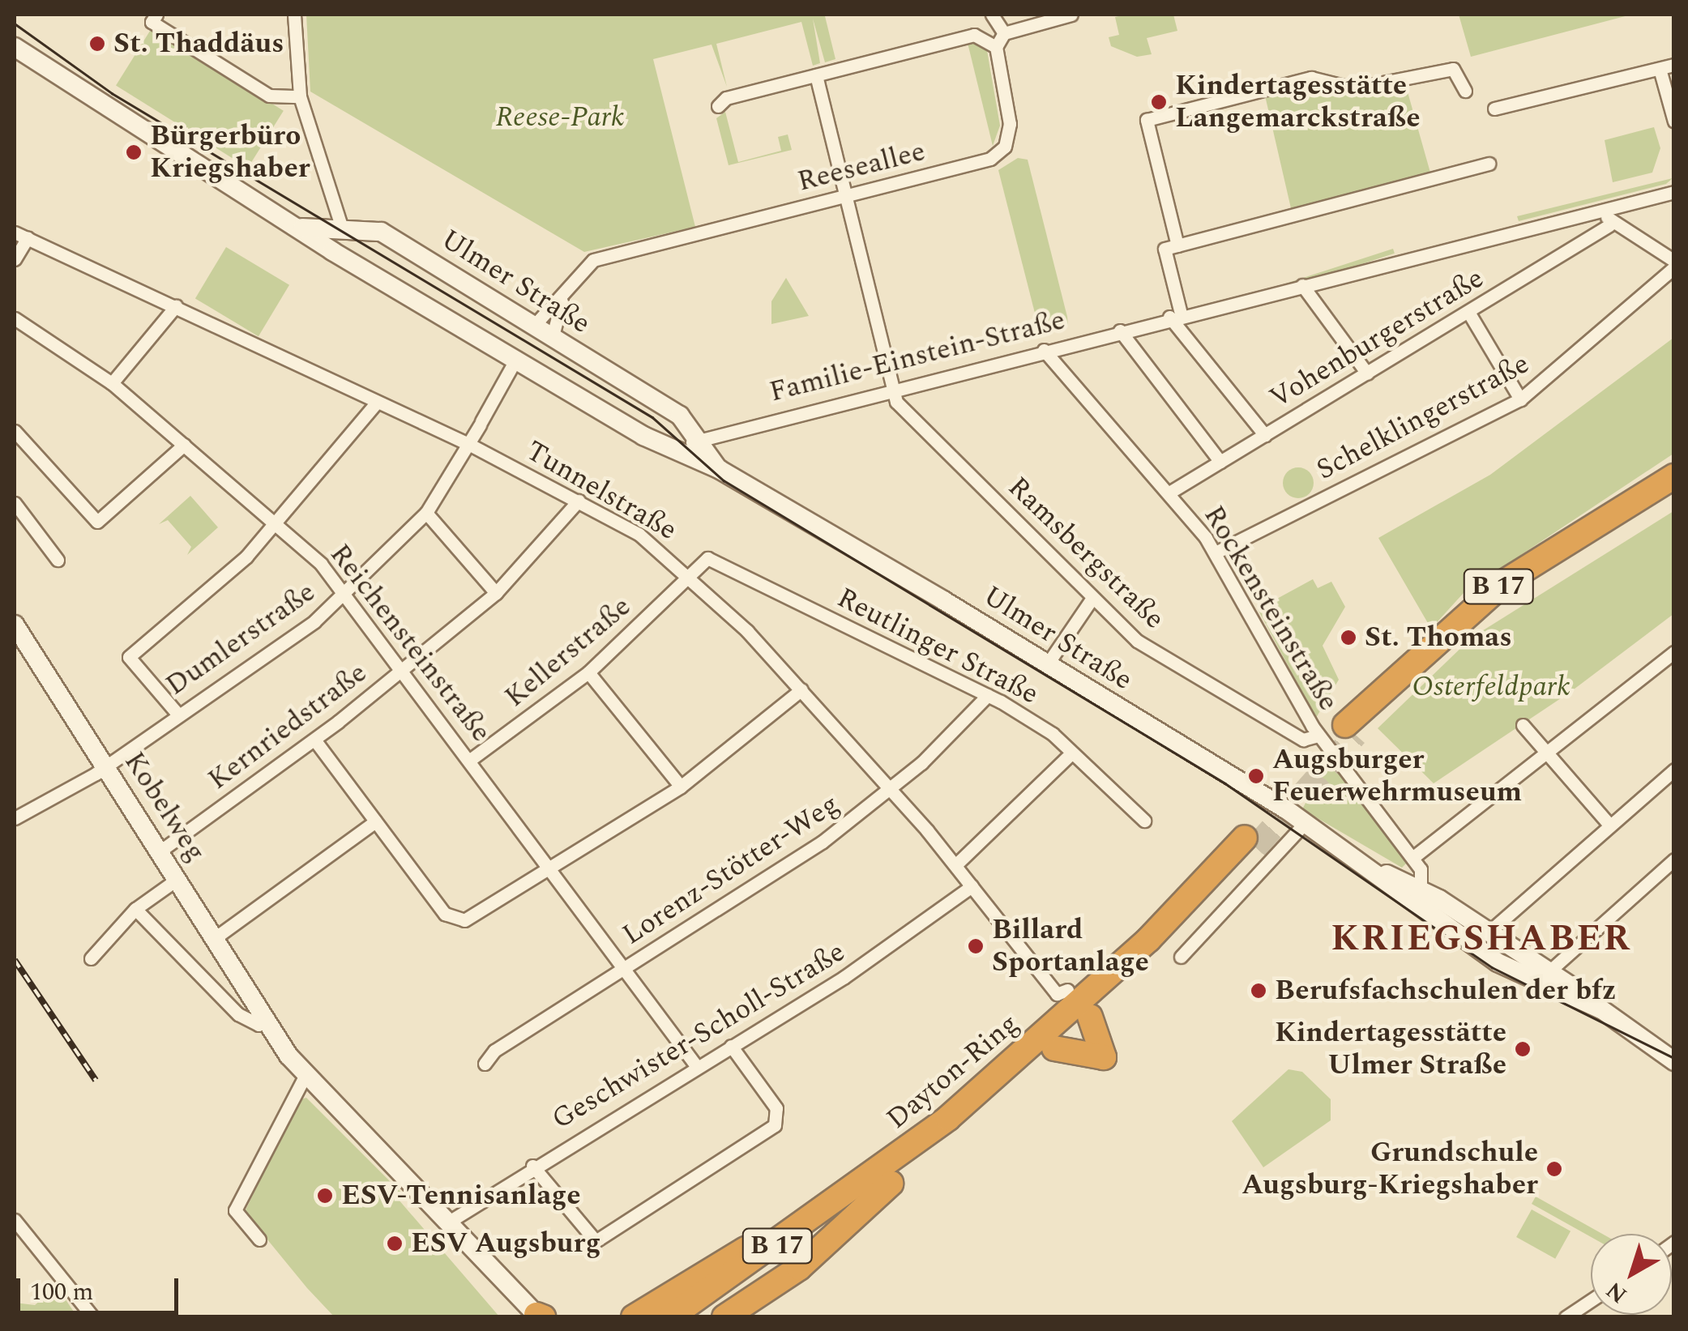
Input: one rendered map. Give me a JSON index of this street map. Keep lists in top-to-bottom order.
{
  "streets": {
    "highway": ["B 17", "Dayton-Ring"],
    "street": [
      "Reeseallee",
      "Ulmer Straße",
      "Vohenburgerstraße",
      "Familie-Einstein-Straße",
      "Schelklingerstraße",
      "Tunnelstraße",
      "Ramsbergstraße",
      "Rockensteinstraße",
      "Dumlerstraße",
      "Reichensteinstraße",
      "Reutlinger Straße",
      "Kellerstraße",
      "Kernriedstraße",
      "Kobelweg",
      "Lorenz-Stötter-Weg",
      "Geschwister-Scholl-Straße"
    ]
  },
  "crossings": [
    ["Reeseallee", "Ulmer Straße"],
    ["Reeseallee", "Ramsbergstraße"],
    ["Ulmer Straße", "Familie-Einstein-Straße"],
    ["Ulmer Straße", "Rockensteinstraße"],
    ["Ulmer Straße", "Dumlerstraße"],
    ["Vohenburgerstraße", "Rockensteinstraße"],
    ["Familie-Einstein-Straße", "Ramsbergstraße"],
    ["Familie-Einstein-Straße", "Rockensteinstraße"],
    ["Schelklingerstraße", "Rockensteinstraße"],
    ["Tunnelstraße", "Dumlerstraße"],
    ["Tunnelstraße", "Reutlinger Straße"],
    ["Tunnelstraße", "Kellerstraße"],
    ["Tunnelstraße", "Kernriedstraße"],
    ["Tunnelstraße", "Lorenz-Stötter-Weg"],
    ["Tunnelstraße", "Geschwister-Scholl-Straße"],
    ["Ramsbergstraße", "Rockensteinstraße"],
    ["Dumlerstraße", "Reichensteinstraße"],
    ["Dumlerstraße", "Kobelweg"],
    ["Reichensteinstraße", "Kellerstraße"],
    ["Reichensteinstraße", "Kernriedstraße"],
    ["Reichensteinstraße", "Lorenz-Stötter-Weg"],
    ["Reichensteinstraße", "Geschwister-Scholl-Straße"],
    ["Reutlinger Straße", "Kellerstraße"],
    ["Reutlinger Straße", "Lorenz-Stötter-Weg"],
    ["Kernriedstraße", "Kobelweg"],
    ["Kobelweg", "Geschwister-Scholl-Straße"]
  ],
  "districts": ["KRIEGSHABER"],
  "parks": ["Reese-Park", "Osterfeldpark"],
  "places": [
    "St. Thaddäus",
    "Kindertagesstätte Langemarckstraße",
    "Bürgerbüro Kriegshaber",
    "St. Thomas",
    "Augsburger Feuerwehrmuseum",
    "Billard Sportanlage",
    "Berufsfachschulen der bfz",
    "Kindertagesstätte Ulmer Straße",
    "Grundschule Augsburg-Kriegshaber",
    "ESV-Tennisanlage",
    "ESV Augsburg"
  ],
  "scale_bar": "100 m",
  "north": "bottom left"
}
